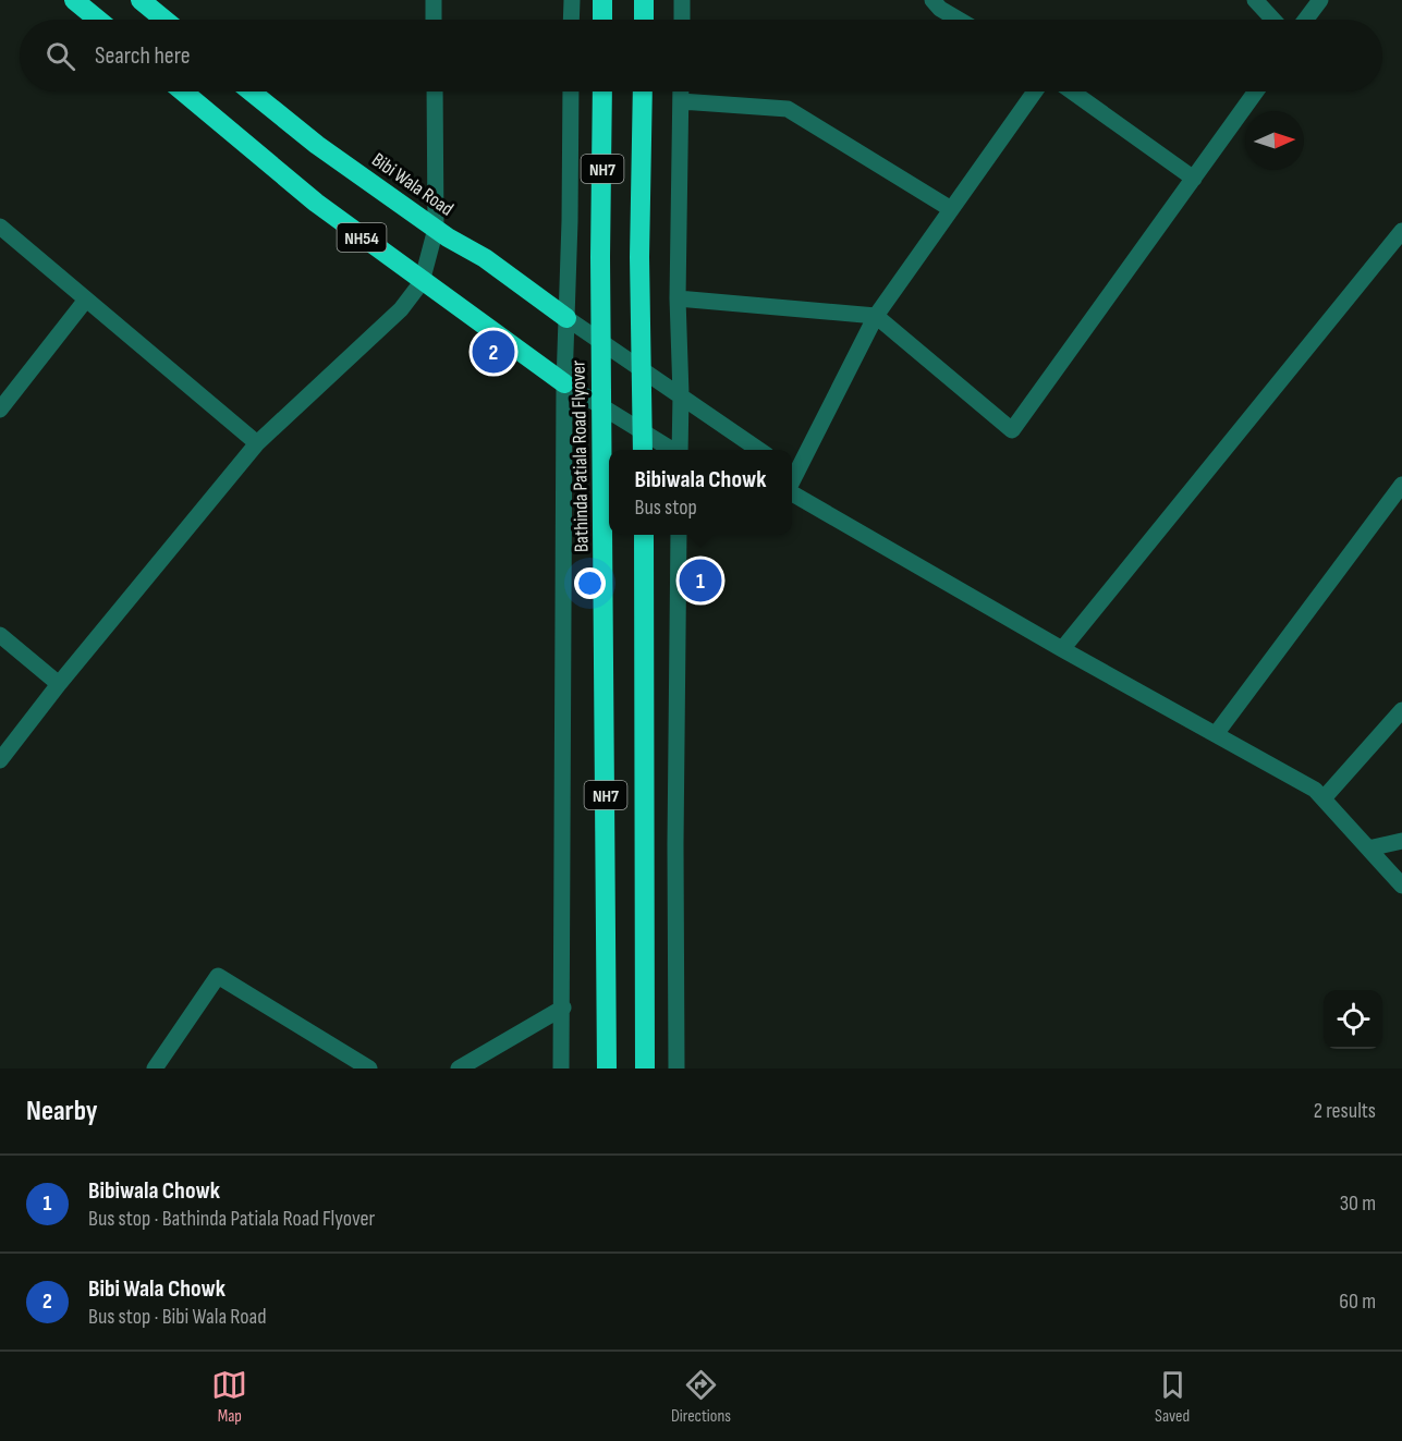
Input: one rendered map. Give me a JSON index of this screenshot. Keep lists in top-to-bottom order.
{
  "streets": {
    "highway": [
      "NH7",
      "Bibi Wala Road",
      "NH54",
      "Bathinda Patiala Road Flyover"
    ]
  },
  "north": "right",
  "page": {
    "search": "Search here",
    "pins": ["2", "1"],
    "popup": ["Bibiwala Chowk", "Bus stop"],
    "heading": ["Nearby", "2 results"],
    "list": [
      {
        "mark": "1",
        "name": "Bibiwala Chowk",
        "note": "Bus stop · Bathinda Patiala Road Flyover",
        "value": "30 m"
      },
      {
        "mark": "2",
        "name": "Bibi Wala Chowk",
        "note": "Bus stop · Bibi Wala Road",
        "value": "60 m"
      }
    ],
    "nav": ["Map", "Directions", "Saved"]
  }
}
